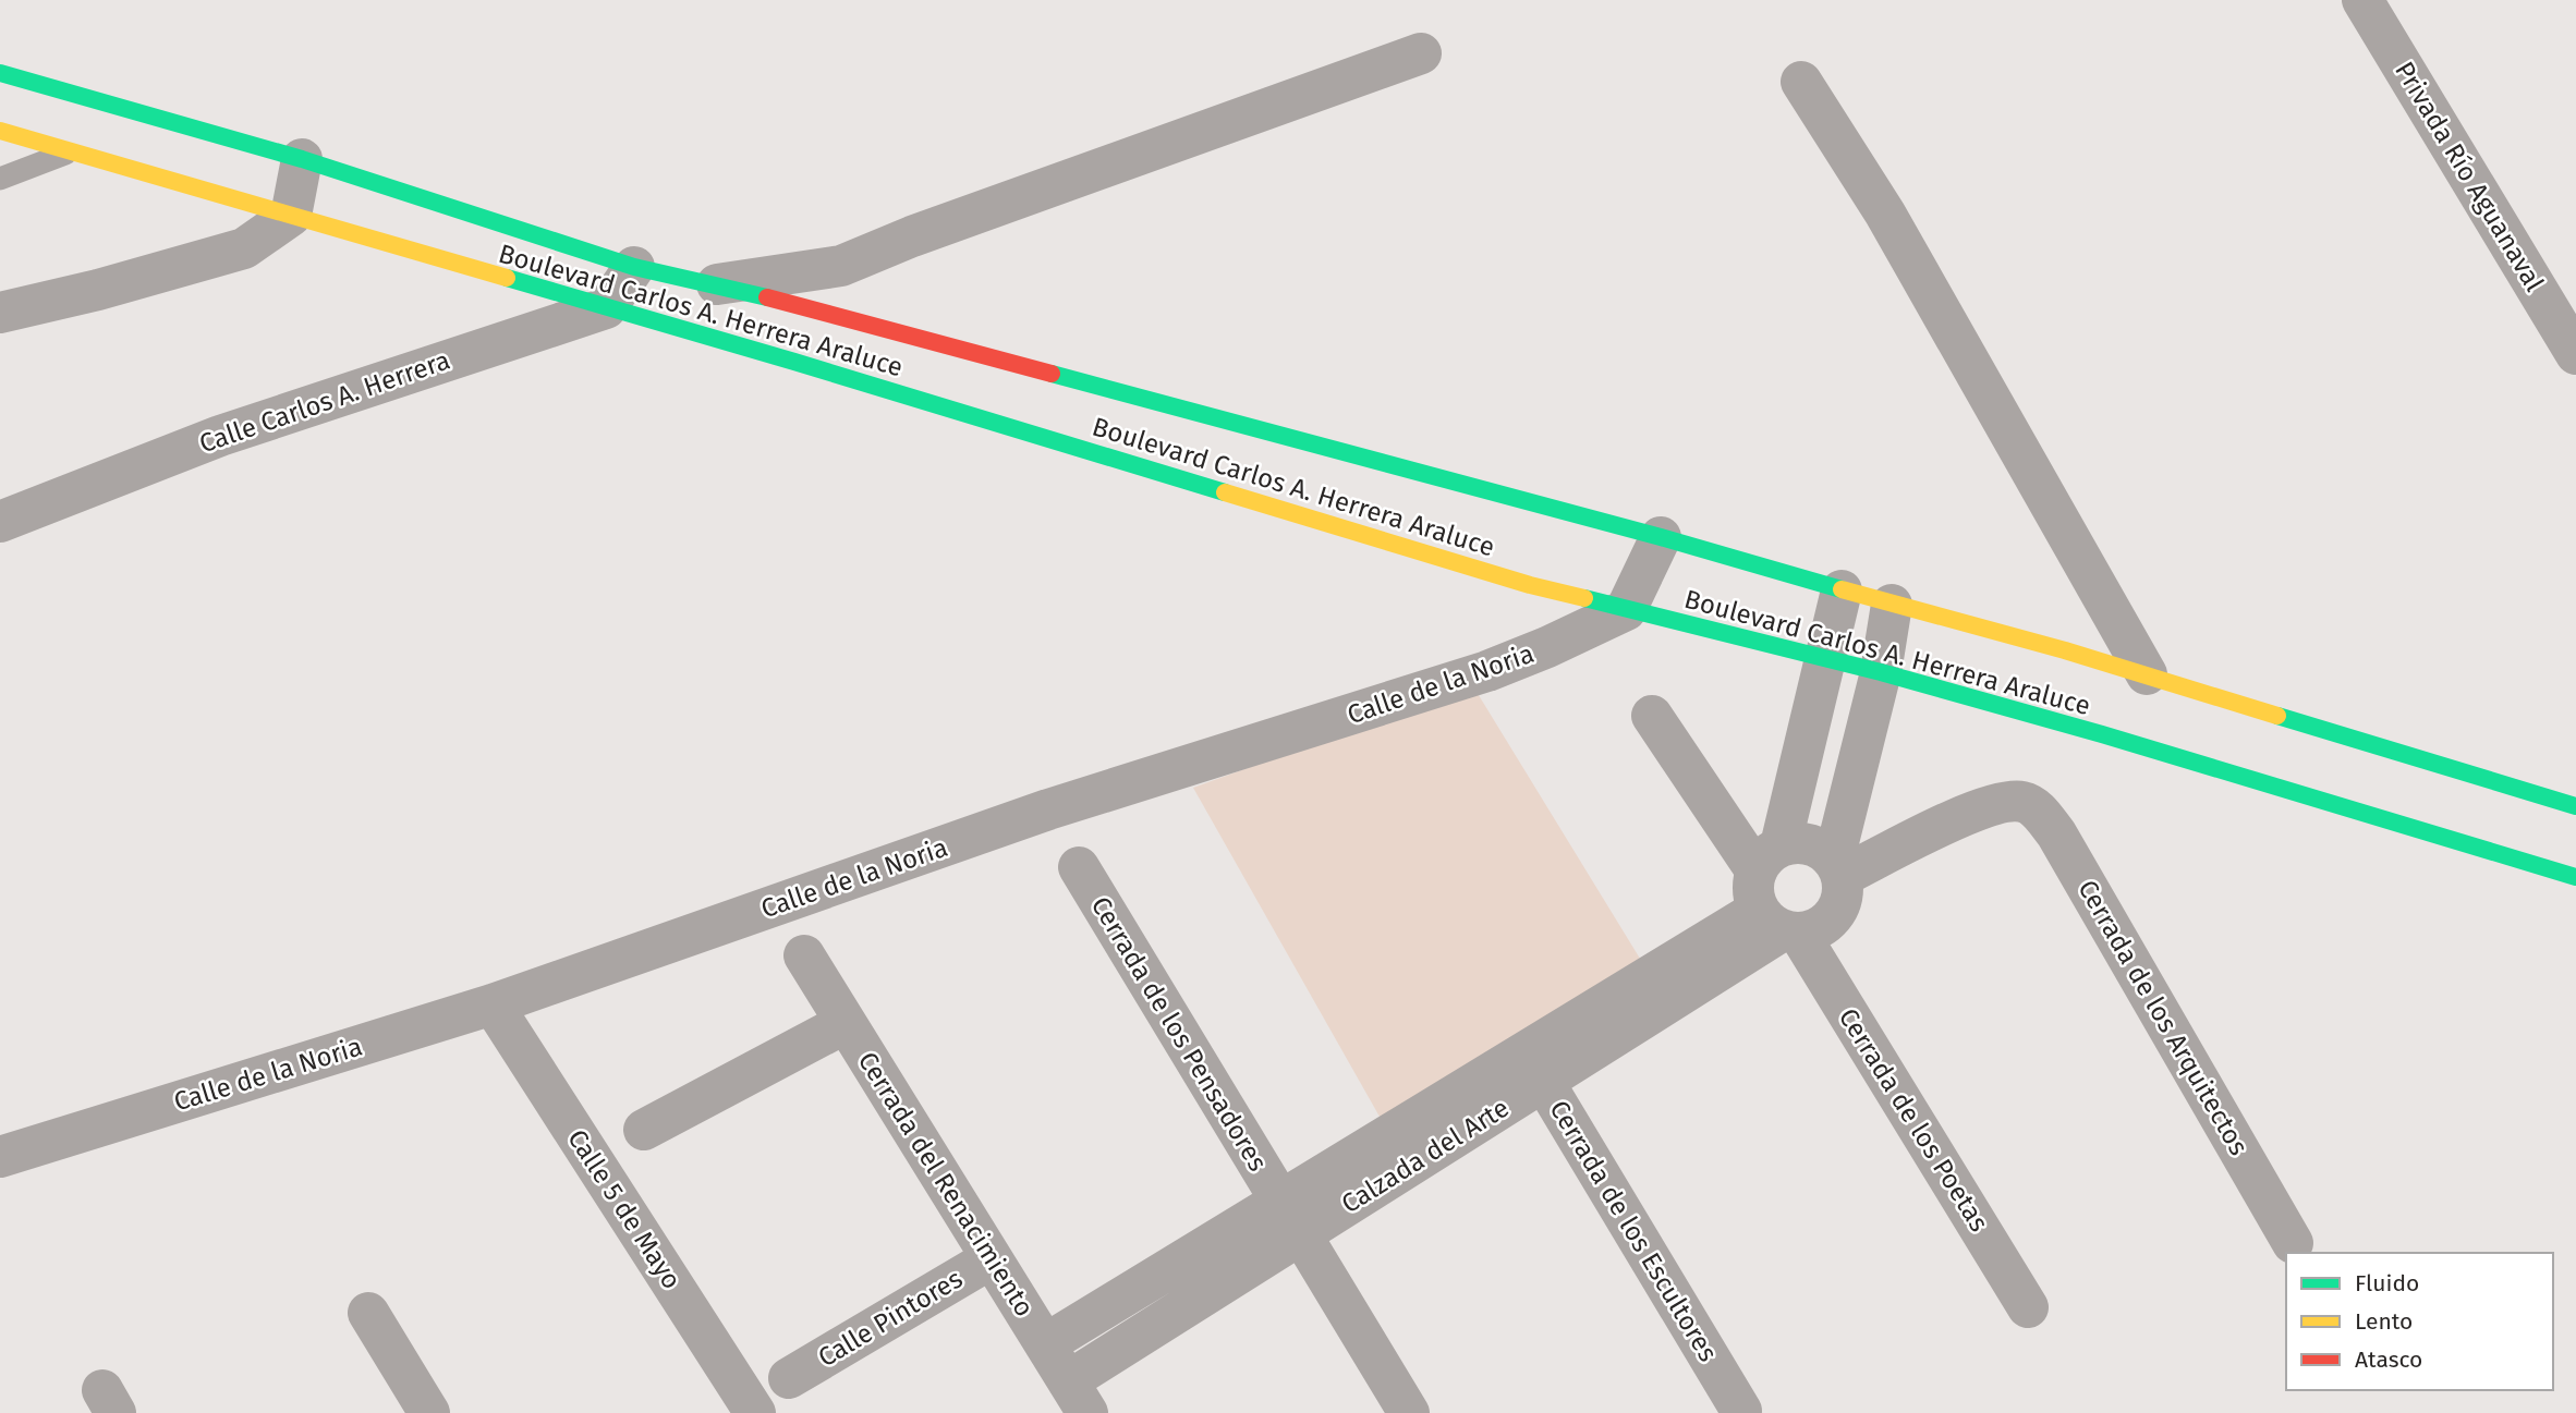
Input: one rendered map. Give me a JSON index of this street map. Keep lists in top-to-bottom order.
{
  "streets": {
    "main road": ["Boulevard Carlos A. Herrera Araluce"],
    "street": [
      "Privada Río Aguanaval",
      "Calle Carlos A. Herrera",
      "Calle de la Noria",
      "Cerrada de los Arquitectos",
      "Cerrada de los Pensadores",
      "Cerrada de los Poetas",
      "Calzada del Arte",
      "Cerrada del Renacimiento",
      "Calle 5 de Mayo",
      "Cerrada de los Escultores",
      "Calle Pintores"
    ]
  },
  "crossings": [
    ["Boulevard Carlos A. Herrera Araluce", "Calle Carlos A. Herrera"],
    ["Boulevard Carlos A. Herrera Araluce", "Calle de la Noria"],
    ["Calle de la Noria", "Calle 5 de Mayo"],
    ["Cerrada de los Arquitectos", "Calzada del Arte"],
    ["Cerrada de los Pensadores", "Calzada del Arte"],
    ["Cerrada de los Poetas", "Calzada del Arte"],
    ["Calzada del Arte", "Cerrada del Renacimiento"],
    ["Calzada del Arte", "Cerrada de los Escultores"],
    ["Cerrada del Renacimiento", "Calle Pintores"]
  ],
  "legend": ["Fluido", "Lento", "Atasco"]
}
